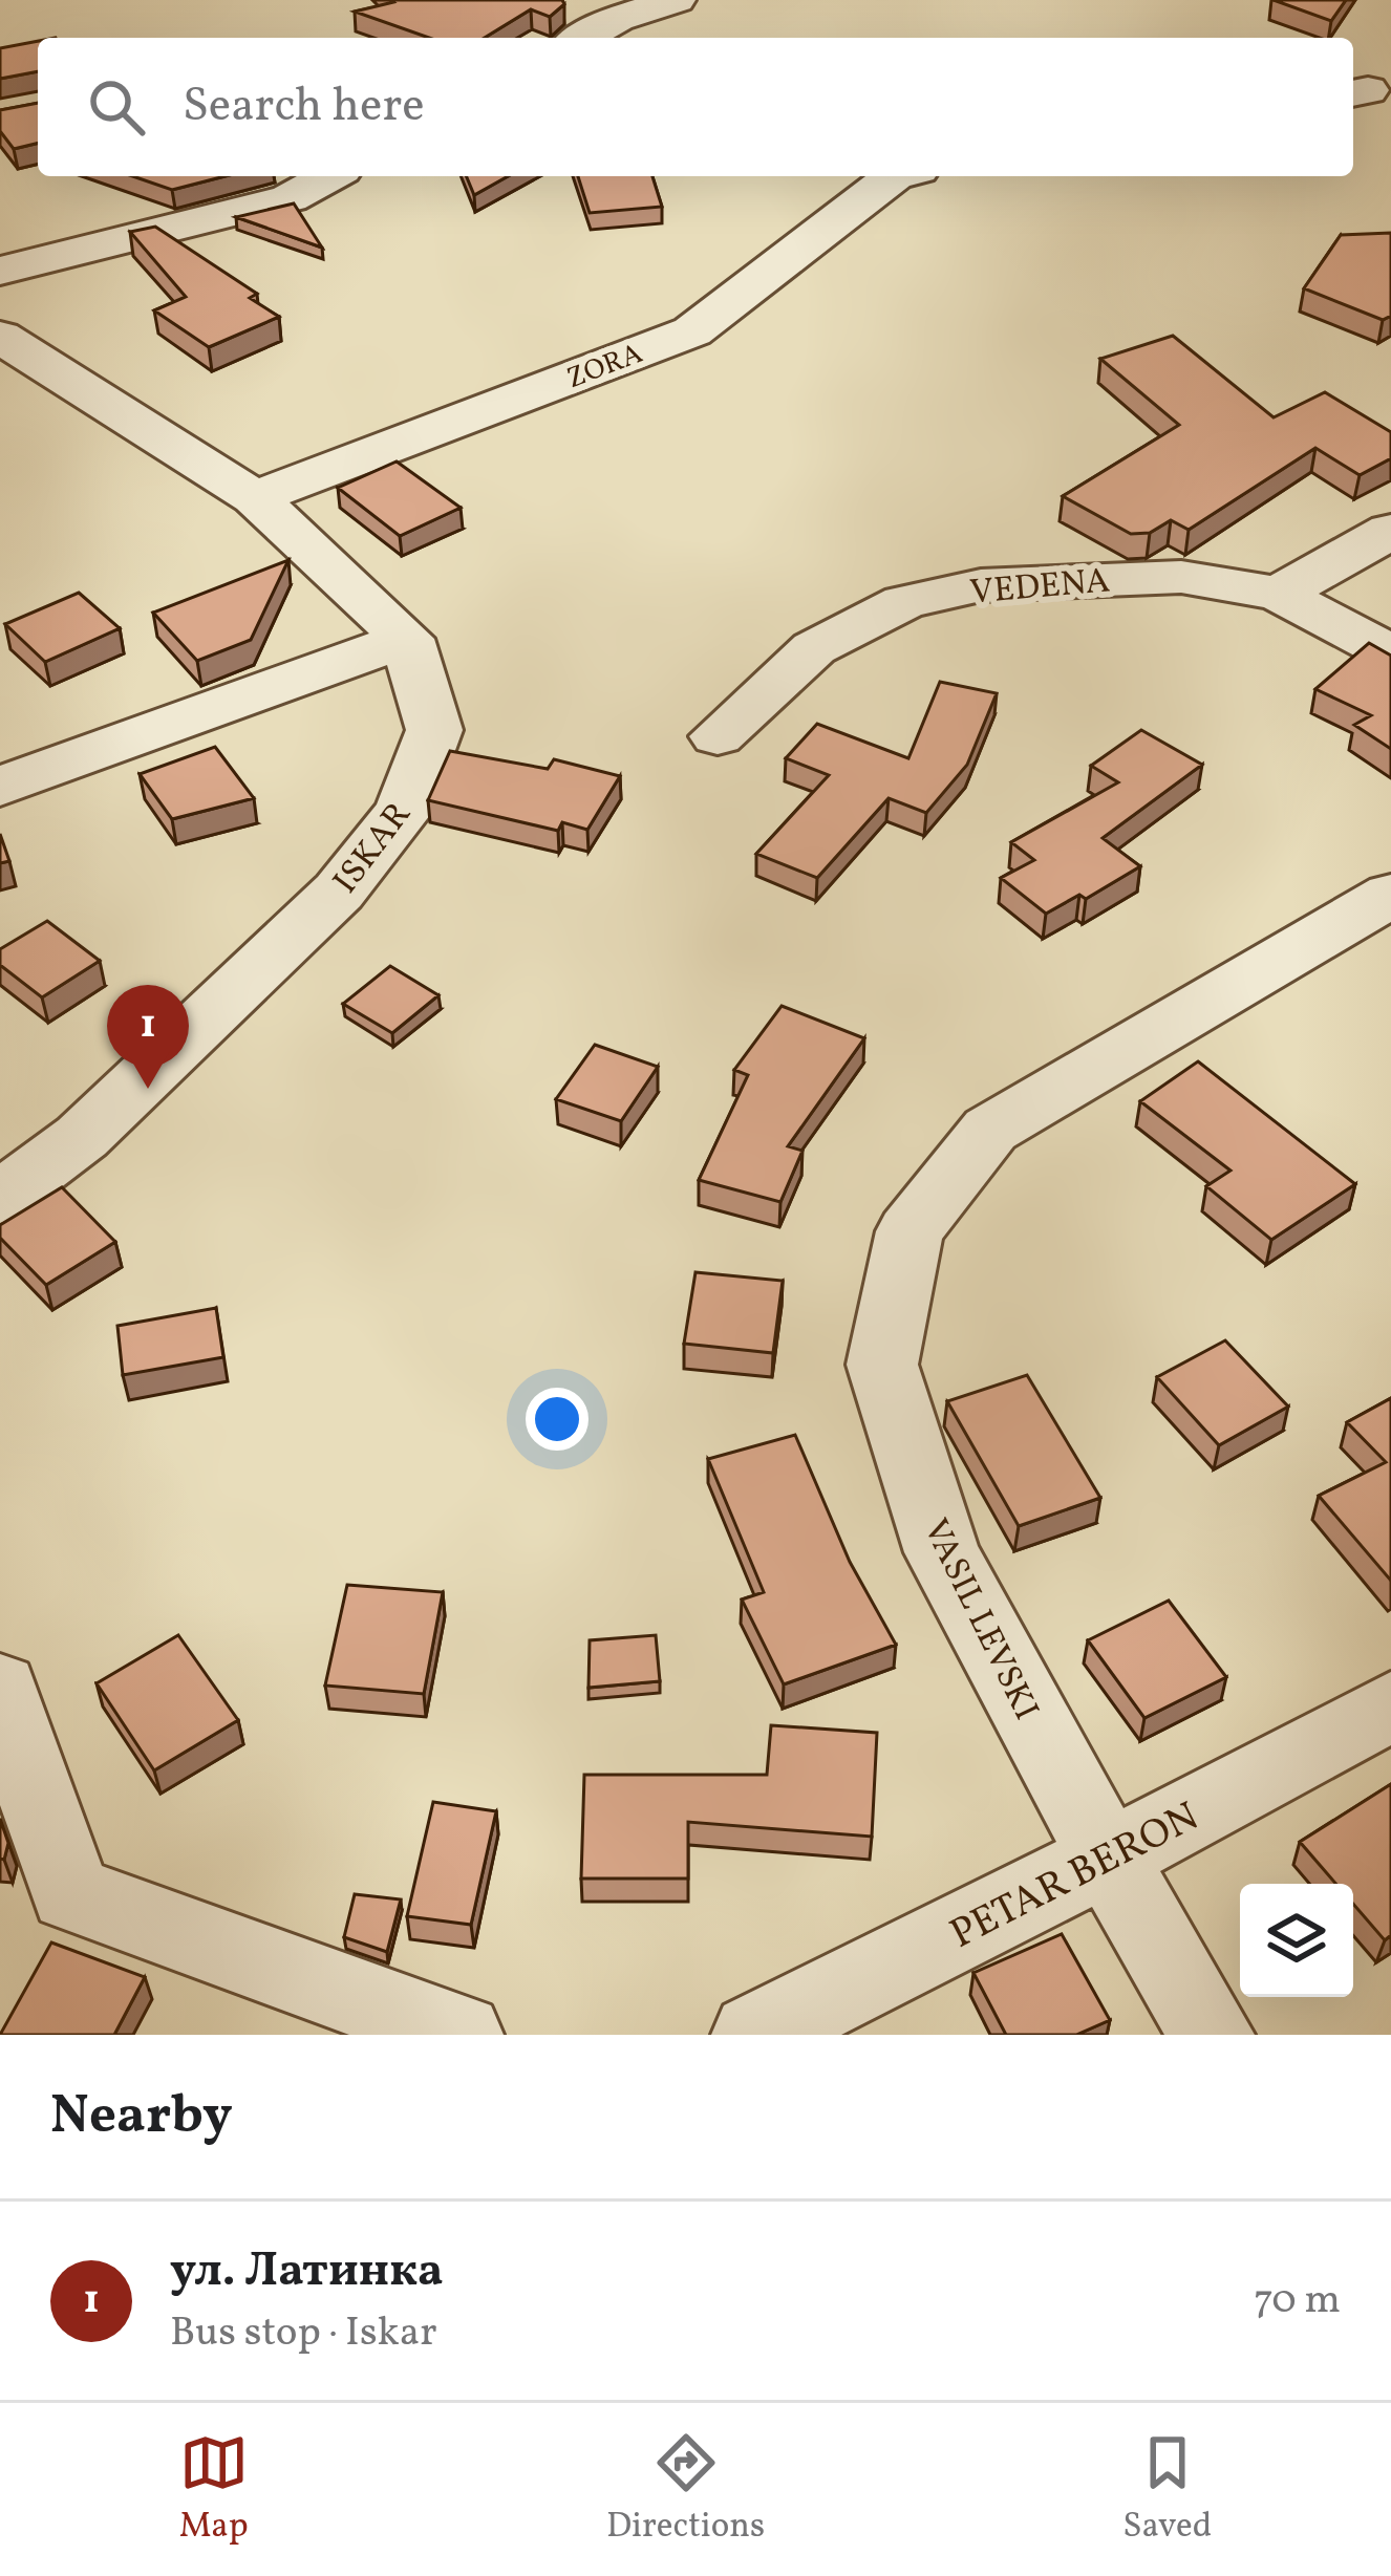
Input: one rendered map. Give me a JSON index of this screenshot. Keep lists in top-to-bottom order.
{
  "streets": {
    "street": [
      "ZORA",
      "VEDENA",
      "ISKAR",
      "VASIL LEVSKI",
      "PETAR BERON"
    ]
  },
  "crossings": [
    ["VASIL LEVSKI", "PETAR BERON"]
  ],
  "page": {
    "search": "Search here",
    "pins": "1",
    "heading": "Nearby",
    "list": [
      {
        "mark": "1",
        "name": "ул. Латинка",
        "note": "Bus stop · Iskar",
        "value": "70 m"
      }
    ],
    "nav": ["Map", "Directions", "Saved"]
  }
}
